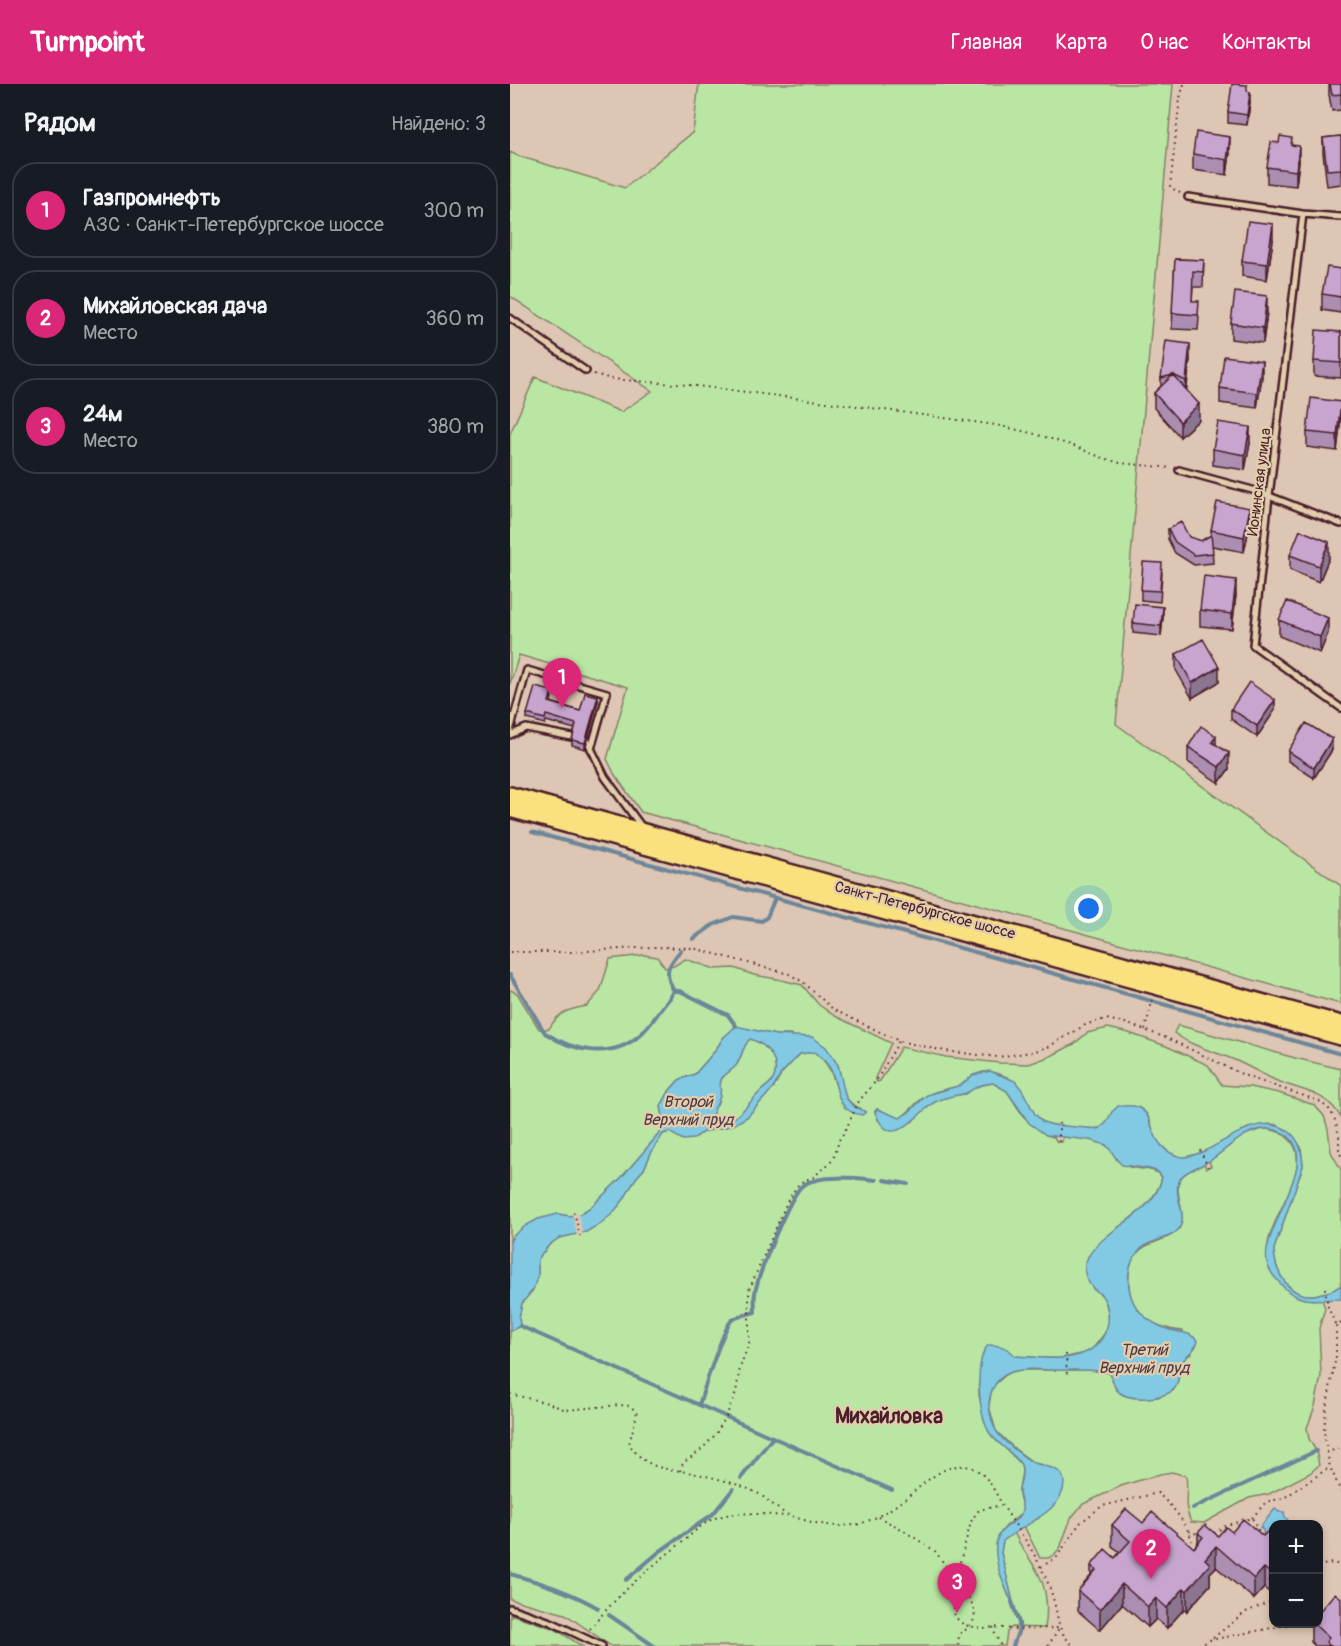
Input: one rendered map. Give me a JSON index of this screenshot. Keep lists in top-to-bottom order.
{
  "streets": {
    "main road": ["Санкт-Петербургское шоссе"],
    "lane": ["Ионинская улица"]
  },
  "districts": ["Михайловка"],
  "water": ["Второй Верхний пруд", "Третий Верхний пруд"],
  "page": {
    "header": "Turnpoint",
    "nav": [
      "Главная",
      "Карта",
      "О нас",
      "Контакты"
    ],
    "heading": ["Рядом", "Найдено: 3"],
    "list": [
      {
        "mark": "1",
        "name": "Газпромнефть",
        "note": "АЗС · Санкт-Петербургское шоссе",
        "value": "300 m"
      },
      {
        "mark": "2",
        "name": "Михайловская дача",
        "note": "Место",
        "value": "360 m"
      },
      {
        "mark": "3",
        "name": "24м",
        "note": "Место",
        "value": "380 m"
      }
    ],
    "pins": ["1", "2", "3"],
    "map_buttons": ["+", "−"]
  }
}
